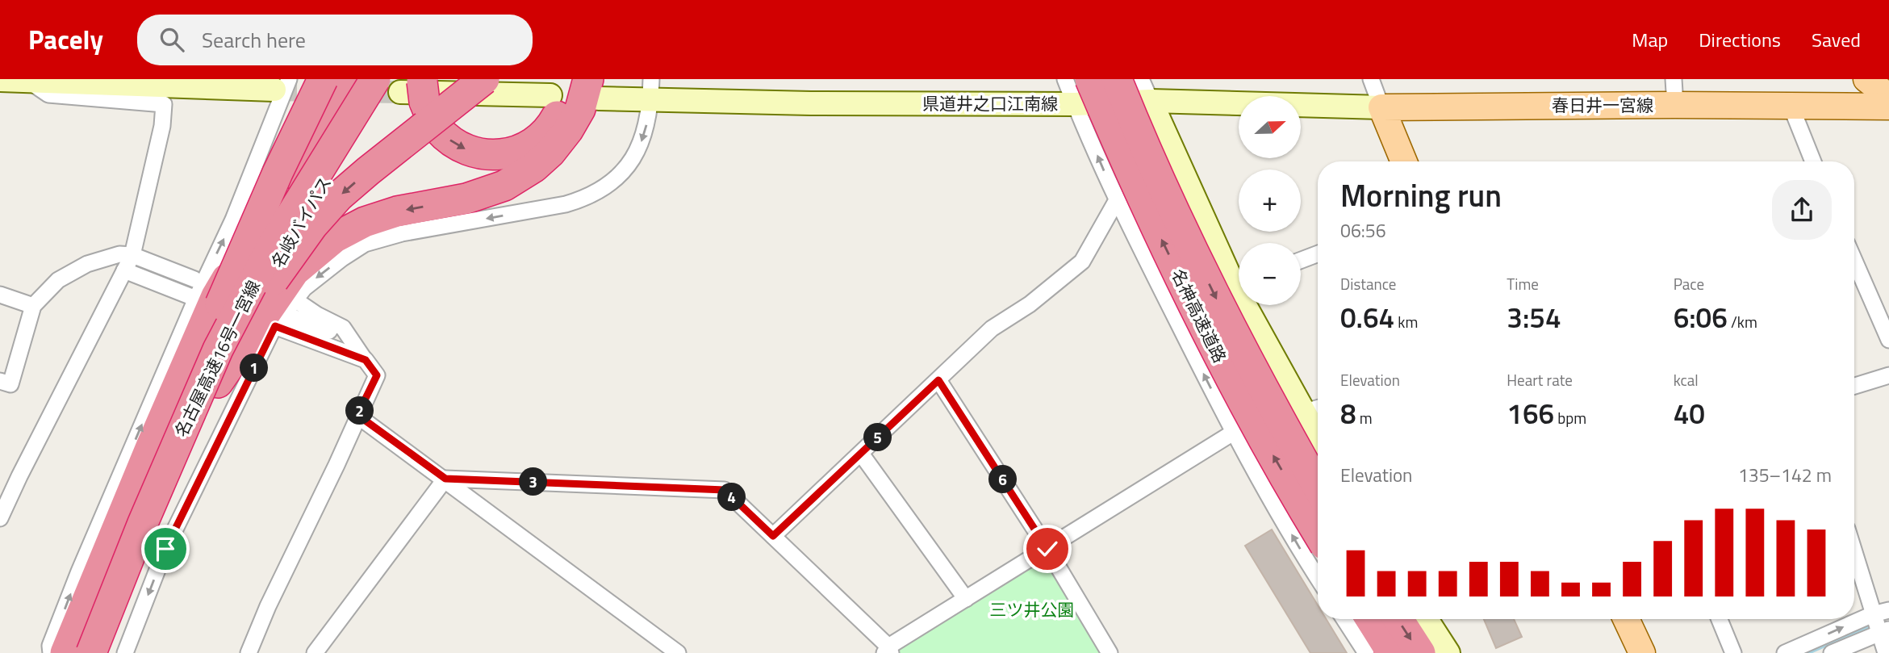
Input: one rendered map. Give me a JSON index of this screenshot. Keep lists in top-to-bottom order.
{
  "streets": {
    "highway": ["名岐バイパス", "名神高速道路", "名古屋高速16号一宮線"],
    "main road": ["県道井之口江南線", "春日井一宮線"]
  },
  "crossings": [
    ["県道井之口江南線", "春日井一宮線"],
    ["名岐バイパス", "名古屋高速16号一宮線"]
  ],
  "parks": ["三ツ井公園"],
  "north": "right",
  "page": {
    "header": "Pacely",
    "search": "Search here",
    "nav": ["Map", "Directions", "Saved"],
    "map_buttons": ["+", "−"],
    "heading": ["Morning run", "06:56"],
    "stats": [
      ["Distance", "0.64 km"],
      ["Time", "3:54"],
      ["Pace", "6:06 /km"],
      ["Elevation", "8 m"],
      ["Heart rate", "166 bpm"],
      ["kcal", "40"]
    ],
    "pins": [
      "1",
      "2",
      "5",
      "6",
      "3",
      "4"
    ],
    "chart": ["Elevation", "135–142 m"]
  }
}
